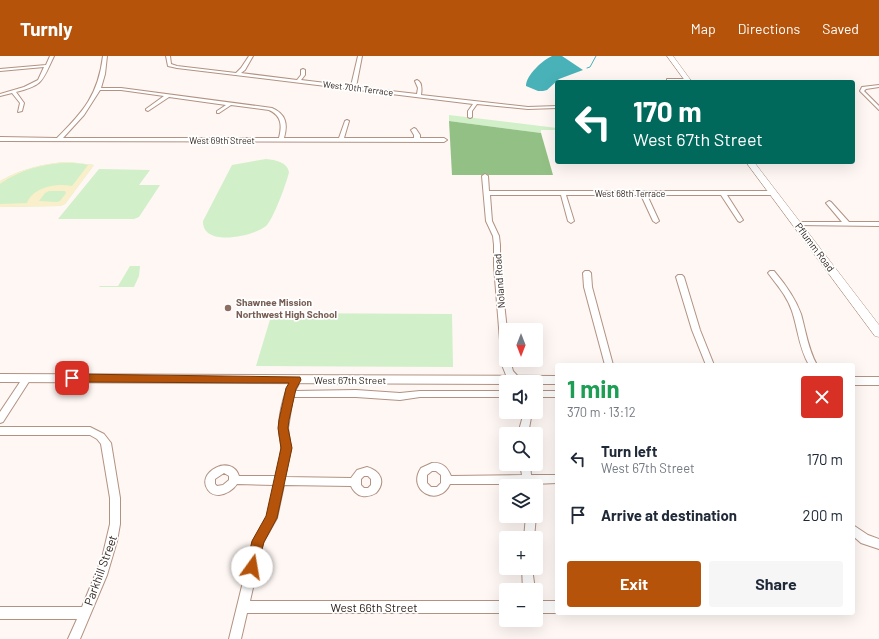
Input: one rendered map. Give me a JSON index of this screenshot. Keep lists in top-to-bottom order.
{
  "streets": {
    "main road": ["Pflumm Road"],
    "street": [
      "West 70th Terrace",
      "West 69th Street",
      "West 68th Terrace",
      "Noland Road",
      "West 67th Street",
      "Parkhill Street",
      "West 66th Street"
    ]
  },
  "crossings": [
    ["West 68th Terrace", "Pflumm Road"],
    ["West 68th Terrace", "Noland Road"]
  ],
  "places": ["Shawnee Mission Northwest High School"],
  "north": "bottom",
  "page": {
    "header": "Turnly",
    "nav": ["Map", "Directions", "Saved"],
    "turn": ["170 m", "West 67th Street"],
    "map_buttons": ["+", "−"],
    "heading": ["1 min", "370 m · 13:12"],
    "list": [
      {
        "name": "Turn left",
        "note": "West 67th Street",
        "value": "170 m"
      },
      {
        "name": "Arrive at destination",
        "value": "200 m"
      }
    ],
    "buttons": ["Exit", "Share"]
  }
}
